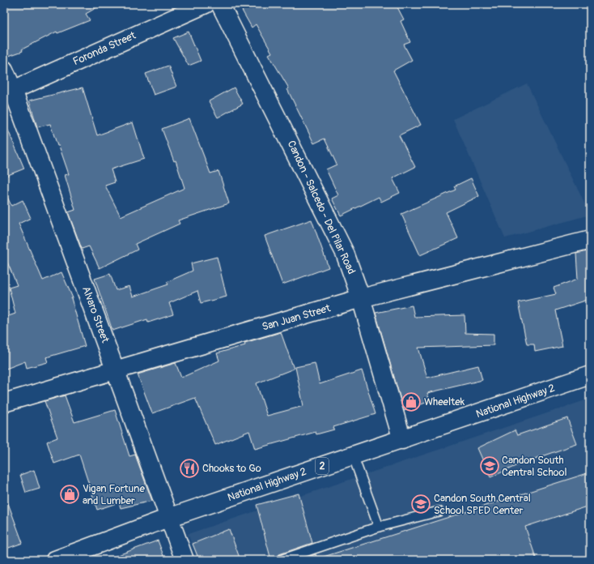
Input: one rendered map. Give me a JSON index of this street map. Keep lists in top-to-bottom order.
{
  "streets": {
    "street": [
      "Foronda Street",
      "Candon - Salcedo - Del Pilar Road",
      "Alvaro Street",
      "San Juan Street",
      "National Highway 2",
      "2"
    ]
  },
  "crossings": [
    ["Foronda Street", "Alvaro Street"],
    ["Candon - Salcedo - Del Pilar Road", "San Juan Street"],
    ["Candon - Salcedo - Del Pilar Road", "National Highway 2"],
    ["Alvaro Street", "San Juan Street"],
    ["Alvaro Street", "National Highway 2"]
  ],
  "places": {
    "shop": ["Wheeltek", "Vigan Fortune and Lumber"],
    "school or university": ["Candon South Central School", "Candon South Central School SPED Center"],
    "restaurant": ["Chooks to Go"]
  }
}
